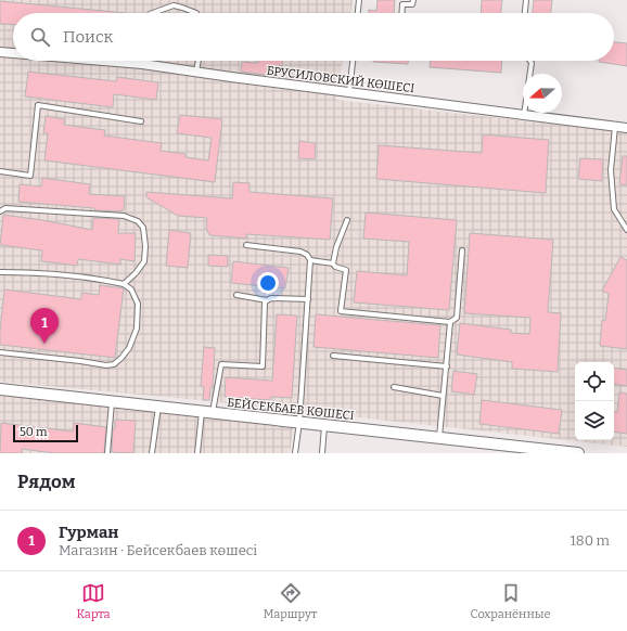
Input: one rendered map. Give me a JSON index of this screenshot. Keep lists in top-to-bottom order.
{
  "streets": {
    "street": ["БРУСИЛОВСКИЙ КӨШЕСІ", "БЕЙСЕКБАЕВ КӨШЕСІ"]
  },
  "scale_bar": "50 m",
  "north": "left",
  "page": {
    "search": "Поиск",
    "pins": "1",
    "scale": "50 m",
    "heading": "Рядом",
    "list": [
      {
        "mark": "1",
        "name": "Гурман",
        "note": "Магазин · Бейсекбаев көшесі",
        "value": "180 m"
      }
    ],
    "nav": ["Карта", "Маршрут", "Сохранённые"]
  }
}
